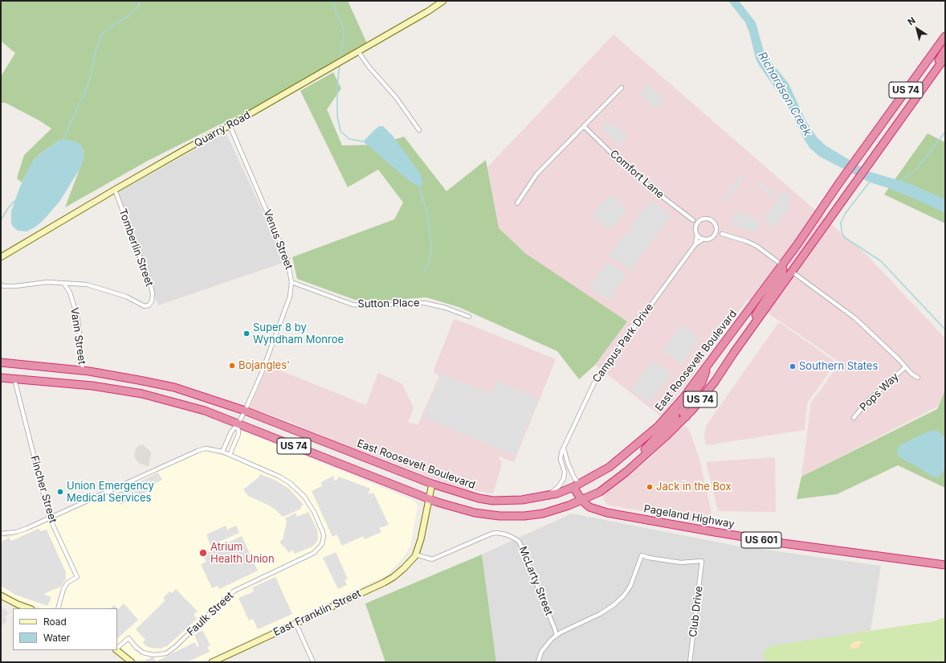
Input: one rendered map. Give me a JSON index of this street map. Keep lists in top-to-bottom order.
{
  "streets": {
    "highway": [
      "US 74",
      "East Roosevelt Boulevard",
      "Pageland Highway",
      "US 601"
    ],
    "street": [
      "Quarry Road",
      "Comfort Lane",
      "Venus Street",
      "Tomberlin Street",
      "Sutton Place",
      "Vann Street",
      "Campus Park Drive",
      "Pops Way",
      "Fincher Street",
      "McLarty Street",
      "Club Drive",
      "East Franklin Street",
      "Faulk Street"
    ]
  },
  "crossings": [
    ["US 74", "Venus Street"],
    ["US 74", "Fincher Street"],
    ["US 74", "Pageland Highway"],
    ["US 74", "East Franklin Street"],
    ["Quarry Road", "Venus Street"],
    ["Quarry Road", "Tomberlin Street"],
    ["Comfort Lane", "Campus Park Drive"],
    ["Venus Street", "Sutton Place"],
    ["Venus Street", "East Roosevelt Boulevard"],
    ["Tomberlin Street", "Vann Street"],
    ["Vann Street", "East Roosevelt Boulevard"],
    ["Campus Park Drive", "East Roosevelt Boulevard"],
    ["East Roosevelt Boulevard", "Pageland Highway"],
    ["East Roosevelt Boulevard", "East Franklin Street"],
    ["McLarty Street", "Club Drive"],
    ["McLarty Street", "East Franklin Street"]
  ],
  "water": ["Richardson Creek"],
  "places": [
    "Super 8 by Wyndham Monroe",
    "Bojangles'",
    "Southern States",
    "Jack in the Box",
    "Union Emergency Medical Services",
    "Atrium Health Union"
  ],
  "legend": ["Road", "Water"],
  "north": "top left"
}
